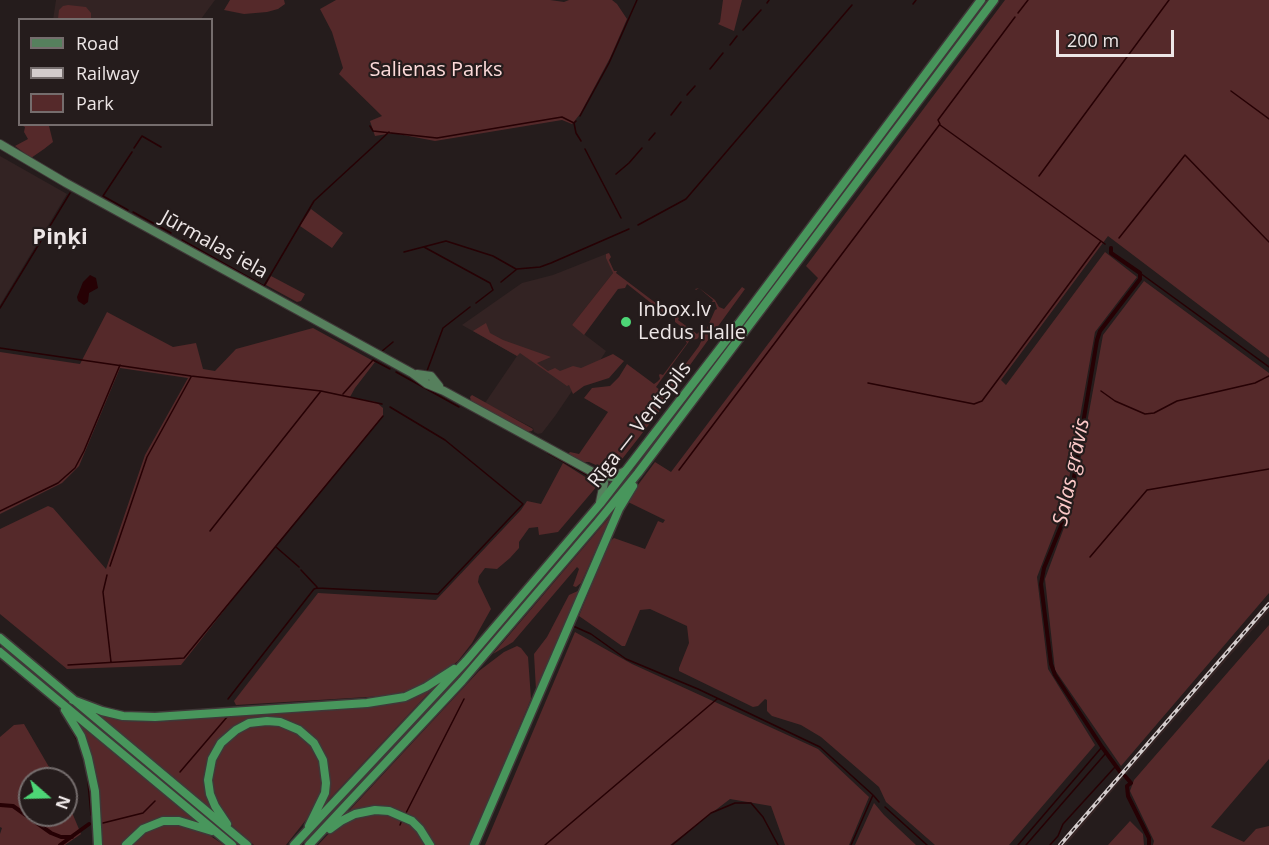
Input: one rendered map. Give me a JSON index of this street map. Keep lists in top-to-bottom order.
{
  "streets": {
    "highway": ["Rīga — Ventspils"],
    "main road": ["Jūrmalas iela"]
  },
  "districts": ["Piņķi"],
  "water": ["Salas grāvis"],
  "parks": ["Salienas Parks"],
  "places": ["Inbox.lv Ledus Halle"],
  "legend": ["Road", "Railway", "Park"],
  "scale_bar": "200 m",
  "north": "right"
}
